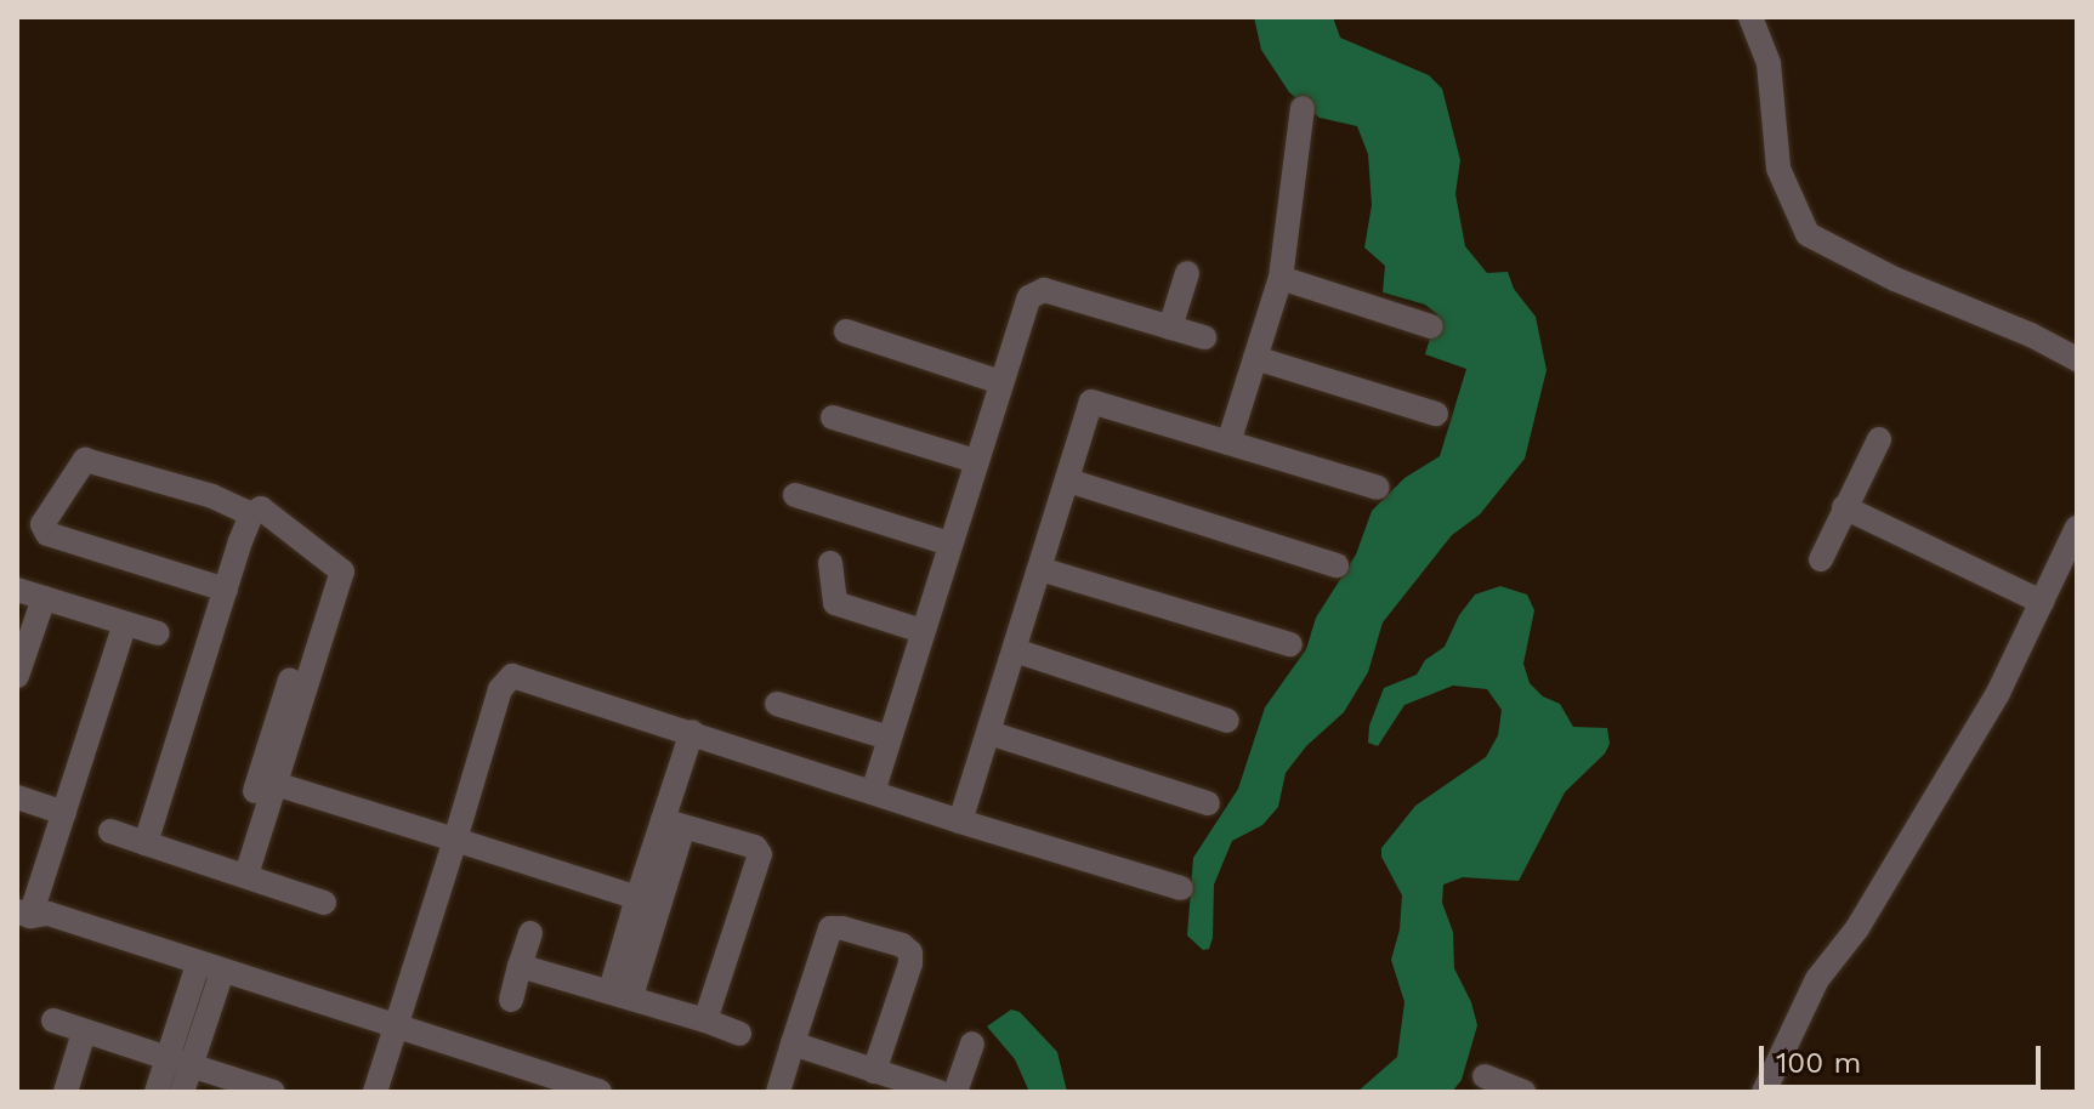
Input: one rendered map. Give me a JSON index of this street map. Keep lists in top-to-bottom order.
{
  "scale_bar": "100 m"
}
